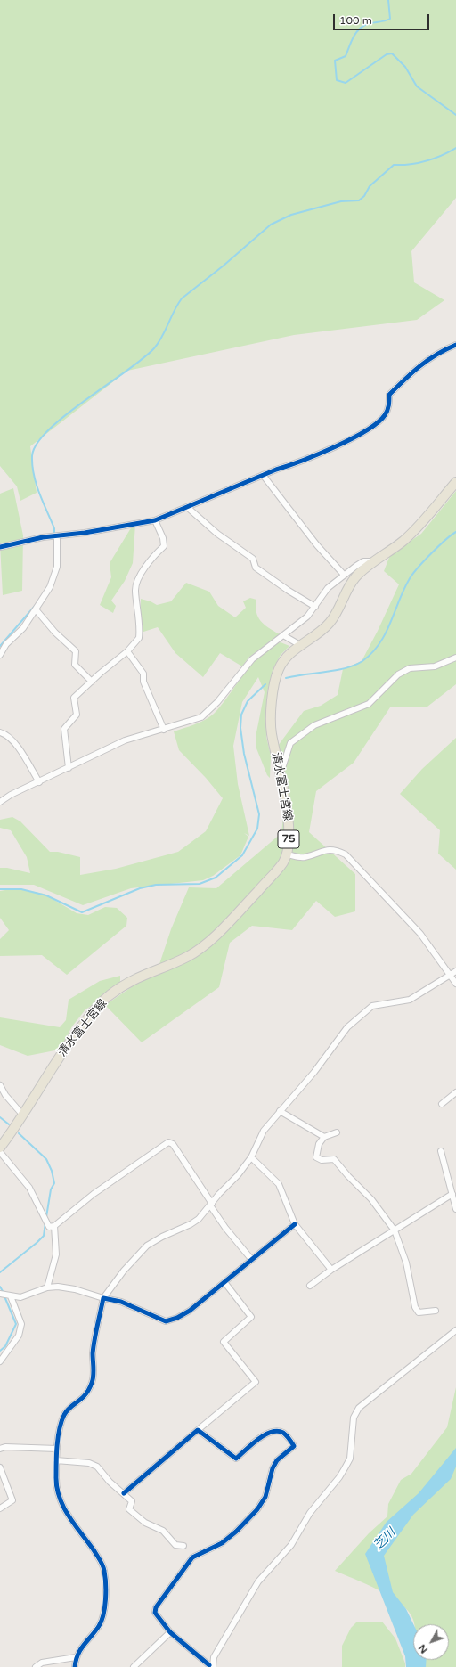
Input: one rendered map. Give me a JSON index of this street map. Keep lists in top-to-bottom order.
{
  "streets": {
    "main road": ["清水富士宮線", "75"]
  },
  "water": ["芝川"],
  "scale_bar": "100 m",
  "north": "bottom left"
}
